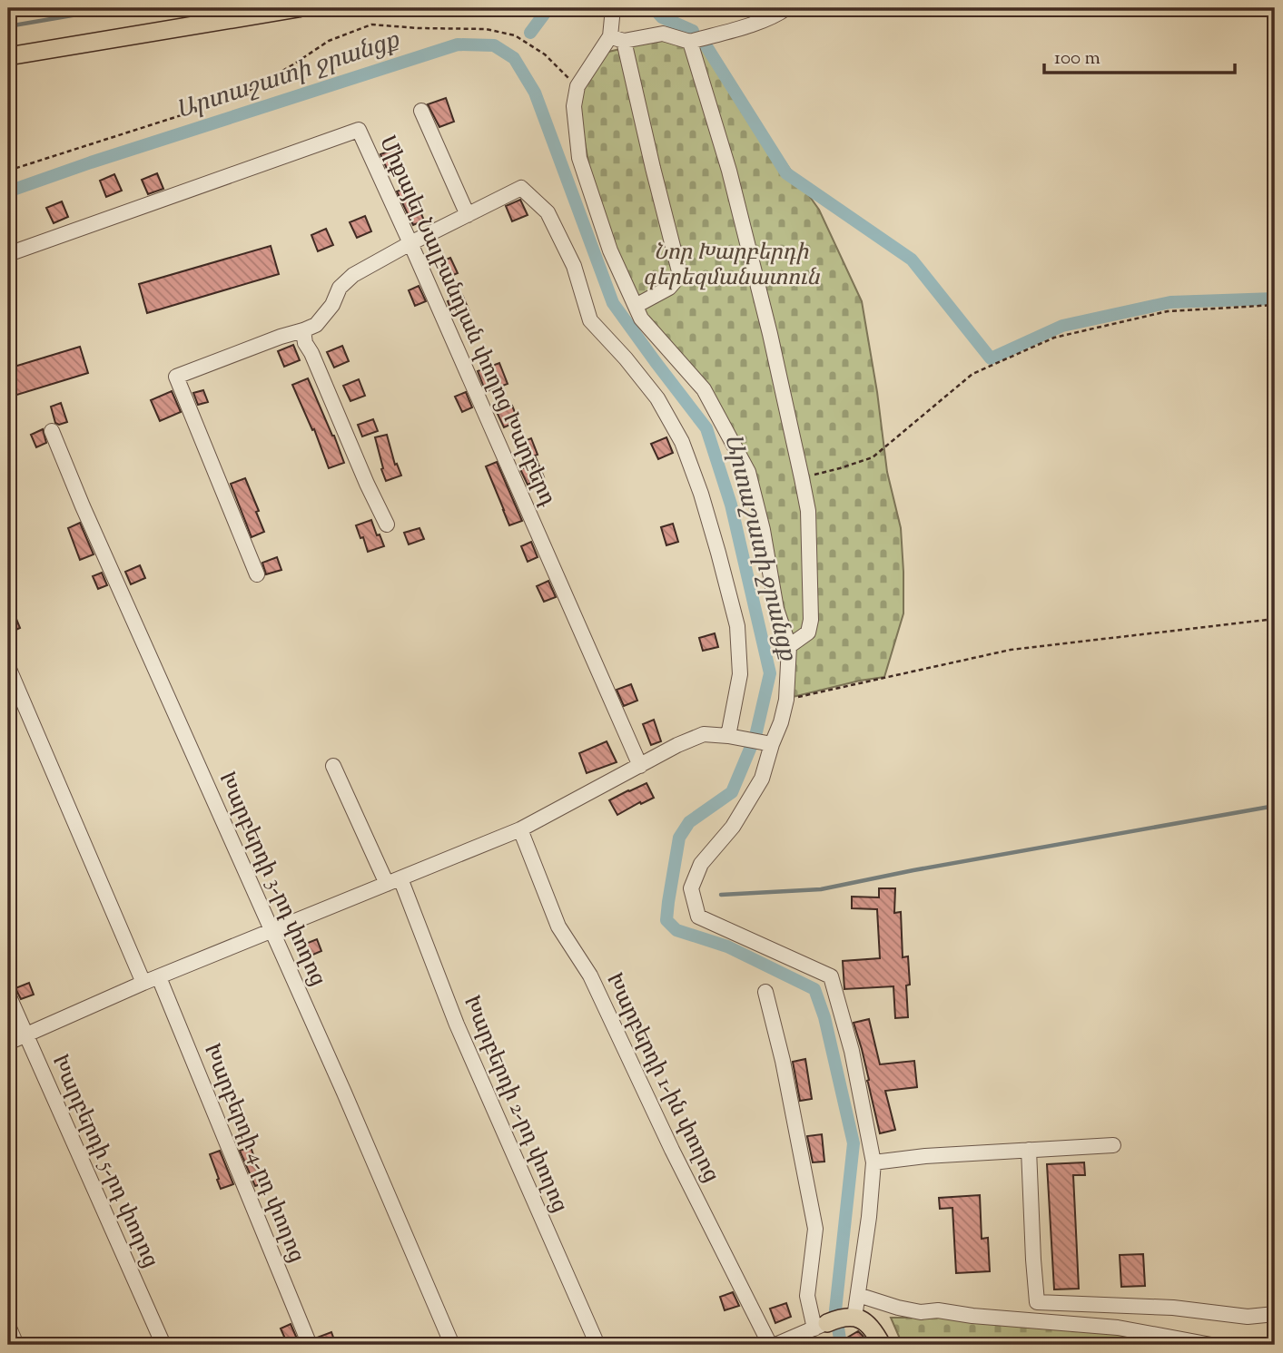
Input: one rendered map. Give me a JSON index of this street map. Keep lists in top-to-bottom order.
{
  "streets": {
    "street": [
      "Միքայել Նալբանդյան փողոց Խարբերդ",
      "Խարբերդի 3-րդ փողոց",
      "Խարբերդի 1-ին փողոց",
      "Խարբերդի 2-րդ փողոց",
      "Խարբերդի 4-րդ փողոց",
      "Խարբերդի 5-րդ փողոց"
    ]
  },
  "water": ["Արտաշատի ջրանցք"],
  "parks": ["Նոր Խարբերդի գերեզմանատուն"],
  "scale_bar": "100 m"
}
